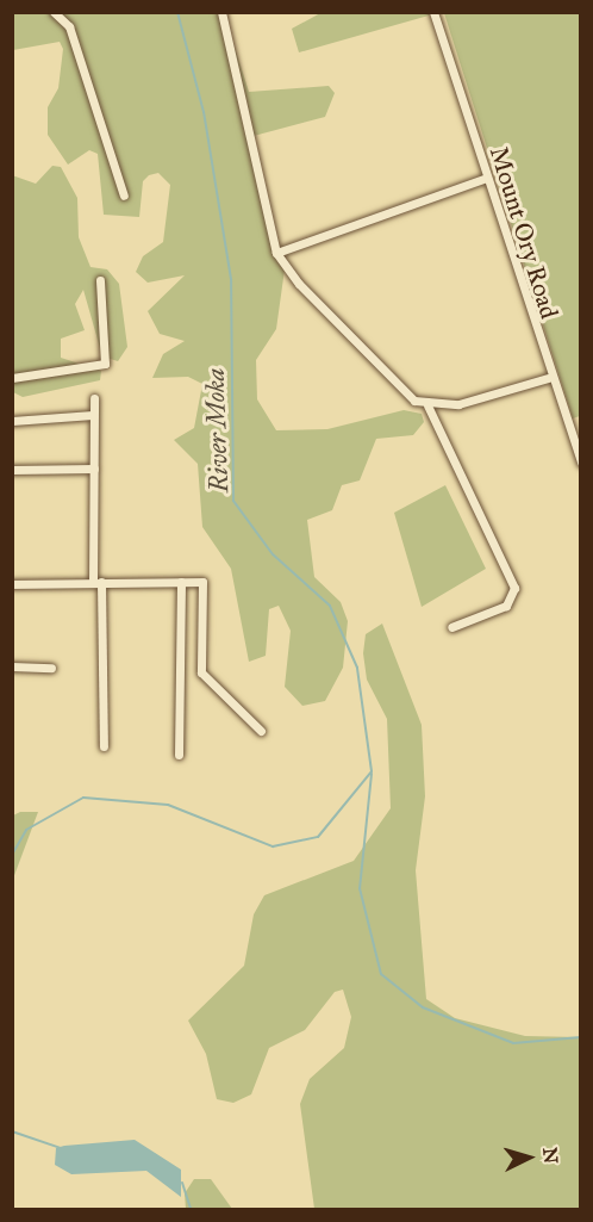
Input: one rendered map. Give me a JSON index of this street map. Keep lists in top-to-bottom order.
{
  "streets": {
    "street": ["Mount Ory Road"]
  },
  "water": ["River Moka"],
  "north": "right"
}
